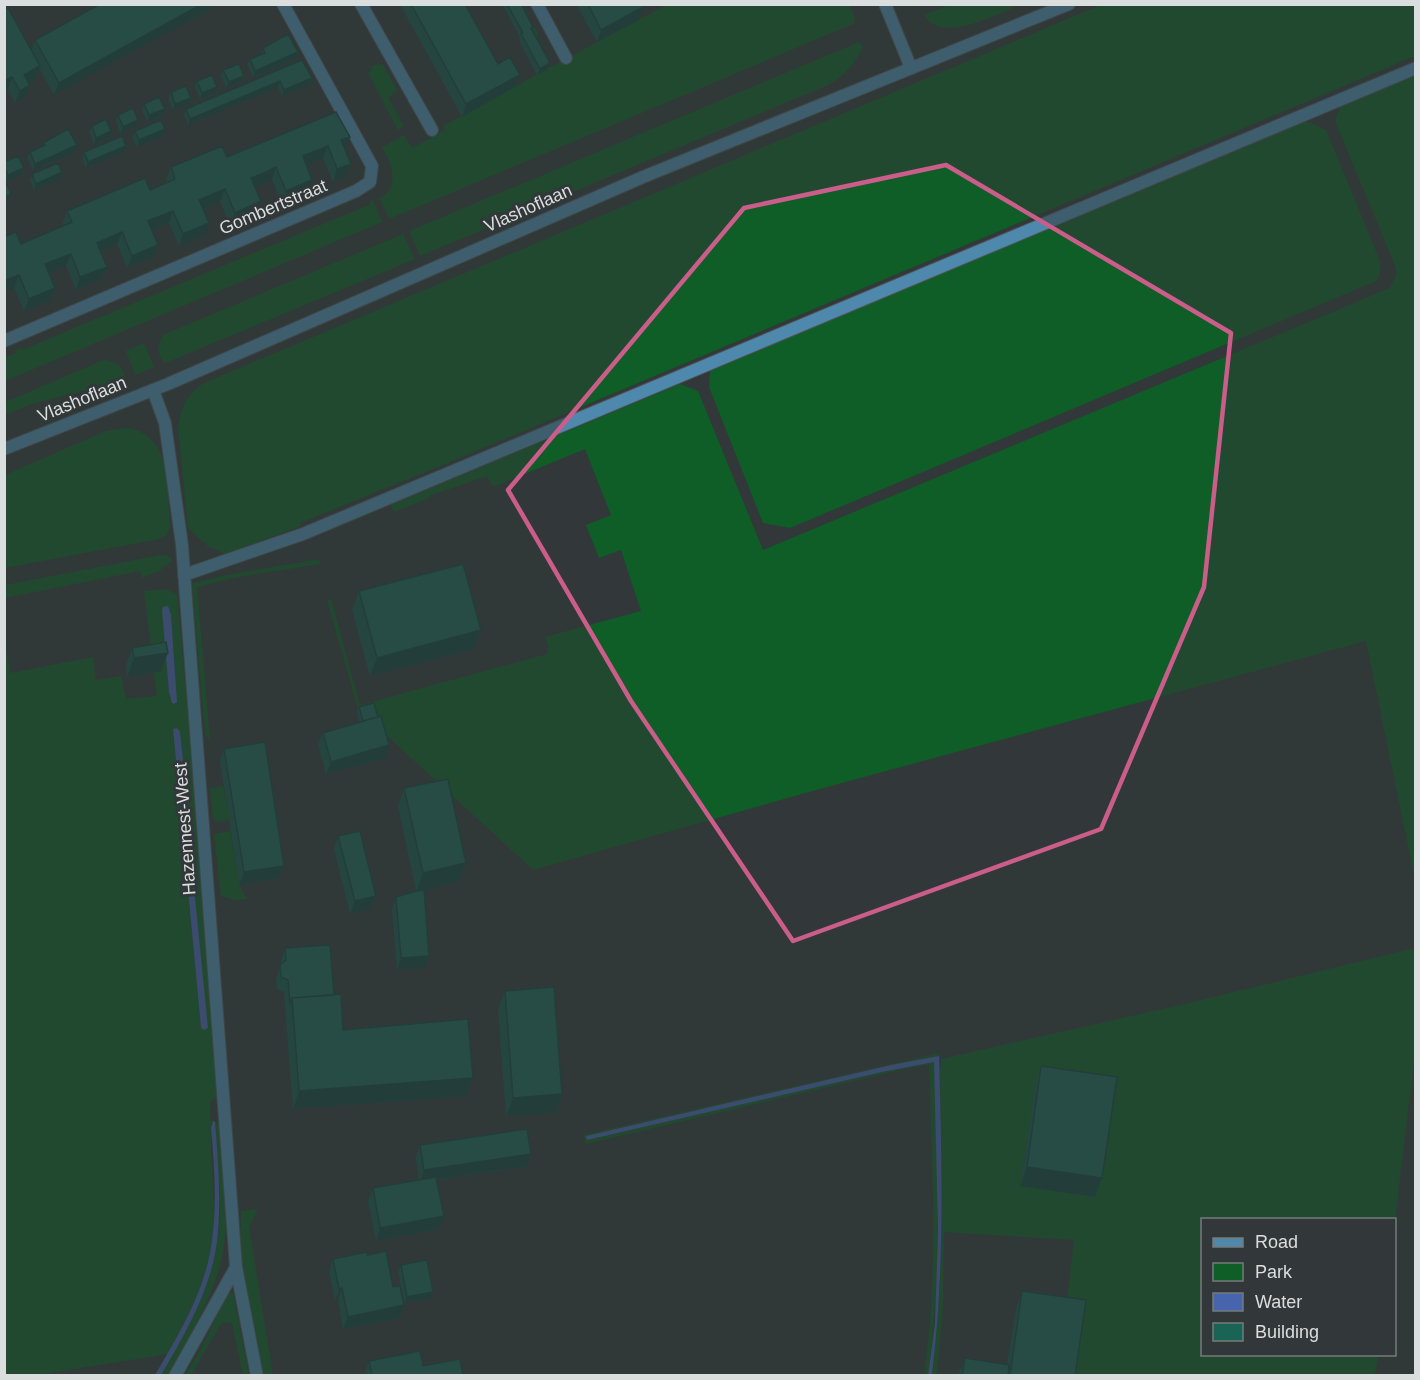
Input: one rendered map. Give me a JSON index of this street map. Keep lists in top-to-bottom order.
{
  "streets": {
    "street": ["Gombertstraat", "Vlashoflaan", "Hazennest-West"]
  },
  "crossings": [
    ["Vlashoflaan", "Hazennest-West"]
  ],
  "legend": [
    "Road",
    "Park",
    "Water",
    "Building"
  ]
}
